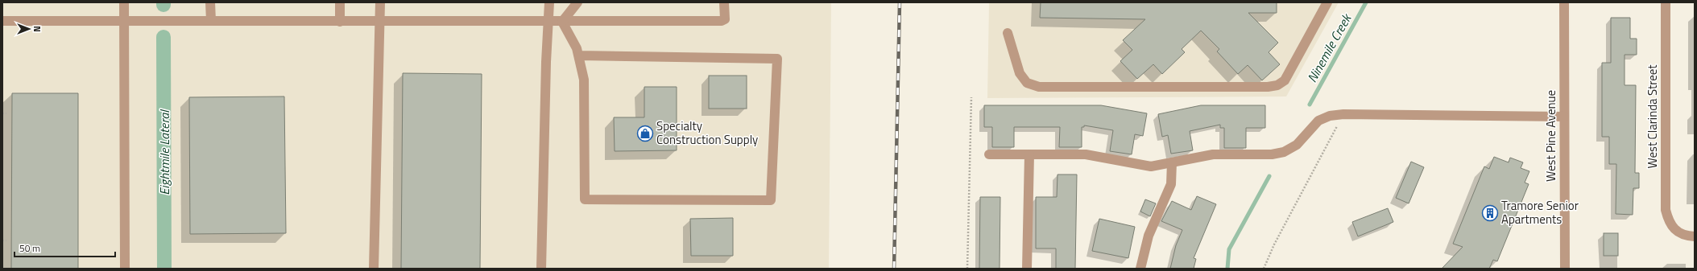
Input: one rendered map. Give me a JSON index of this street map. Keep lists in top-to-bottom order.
{
  "streets": {
    "street": ["West Clarinda Street", "West Pine Avenue"]
  },
  "water": ["Ninemile Creek", "Eightmile Lateral"],
  "places": {
    "shop": ["Specialty Construction Supply"],
    "building": ["Tramore Senior Apartments"]
  },
  "scale_bar": "50 m",
  "north": "right"
}
